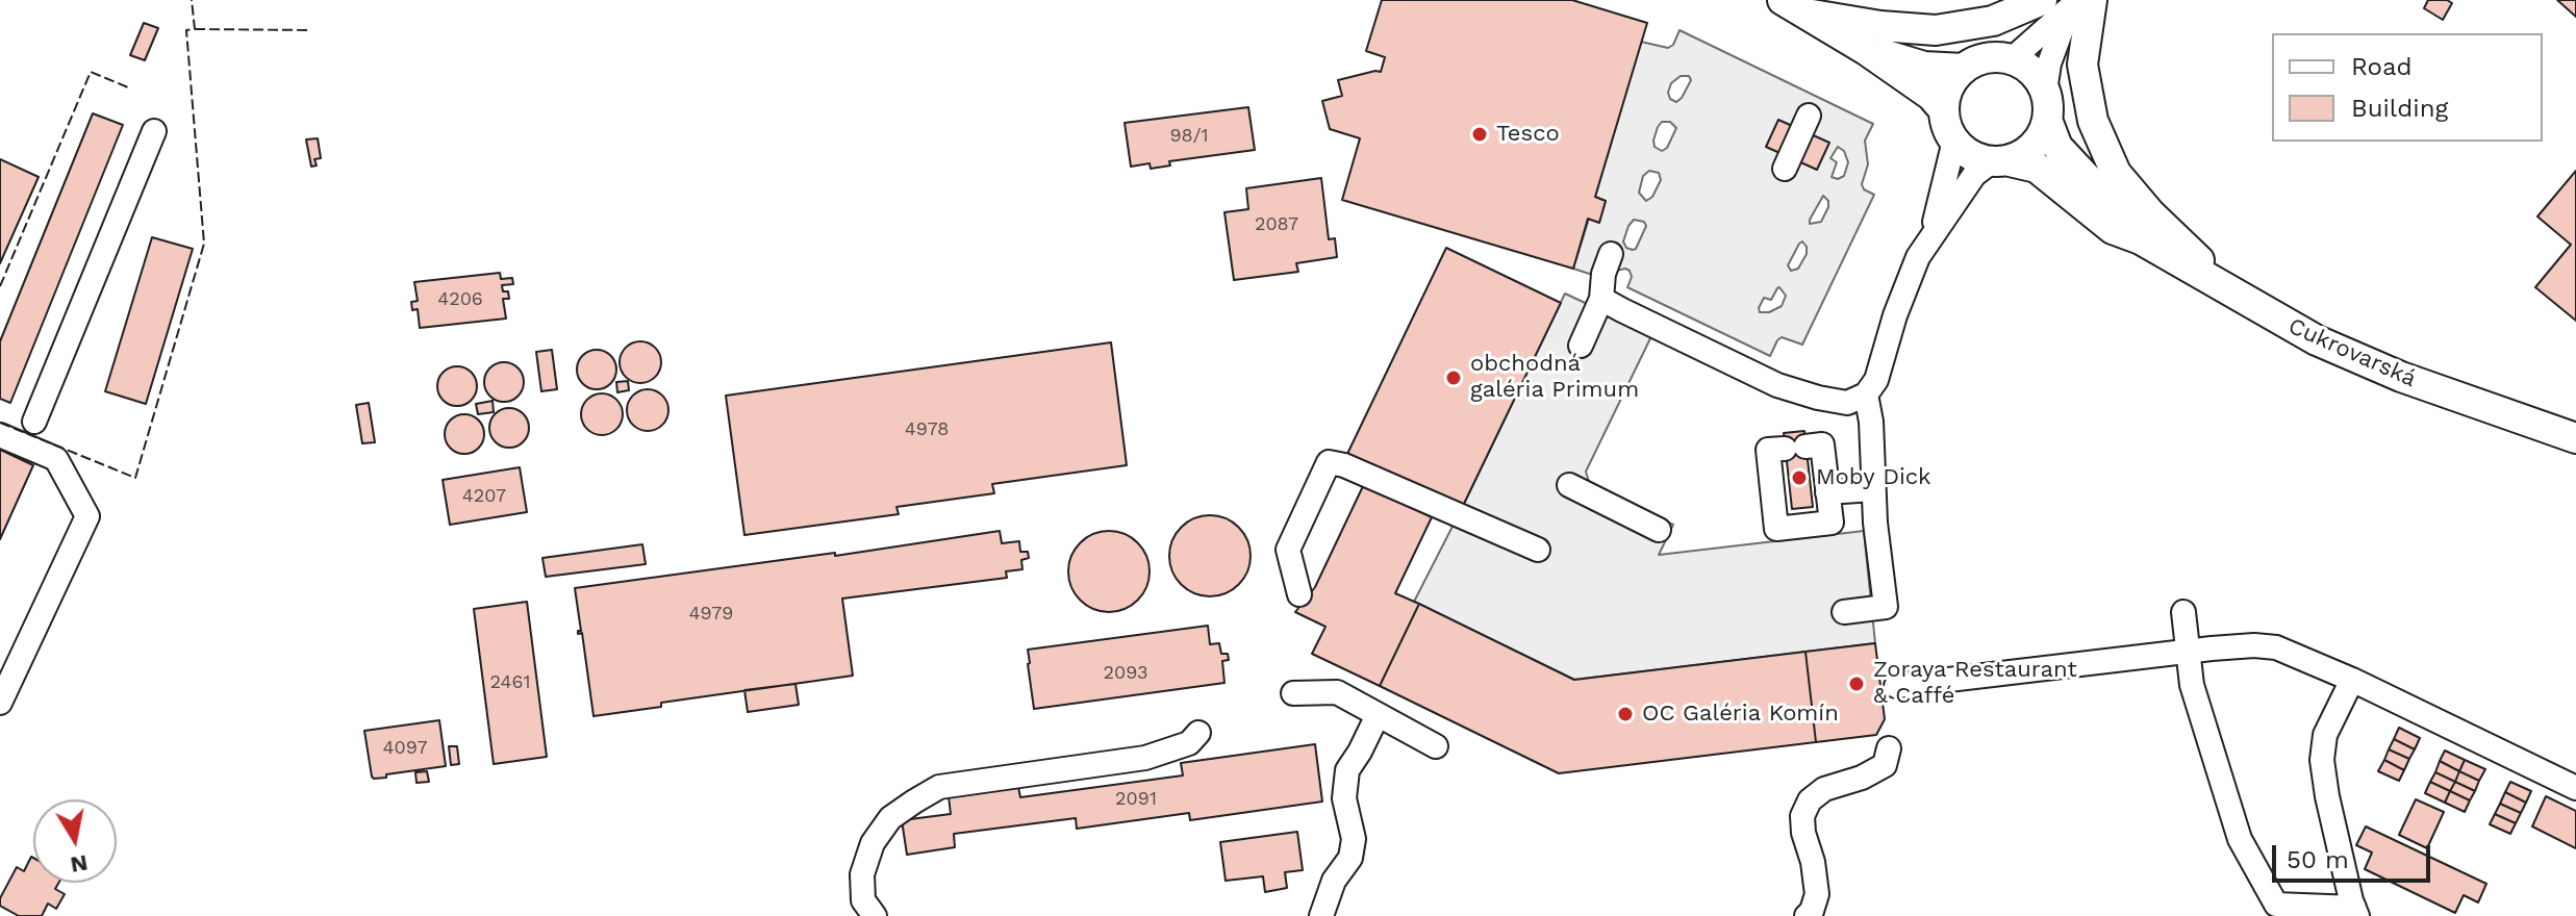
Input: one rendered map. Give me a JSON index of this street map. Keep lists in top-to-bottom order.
{
  "streets": {
    "main road": ["Cukrovarská"]
  },
  "places": [
    "Tesco",
    "obchodná galéria Primum",
    "Moby Dick",
    "Zoraya Restaurant & Caffé",
    "OC Galéria Komín"
  ],
  "house_numbers": [
    "98/1",
    "2087",
    "4206",
    "4978",
    "4207",
    "4979",
    "2093",
    "2461",
    "4097",
    "2091"
  ],
  "legend": ["Road", "Building"],
  "scale_bar": "50 m",
  "north": "bottom"
}
